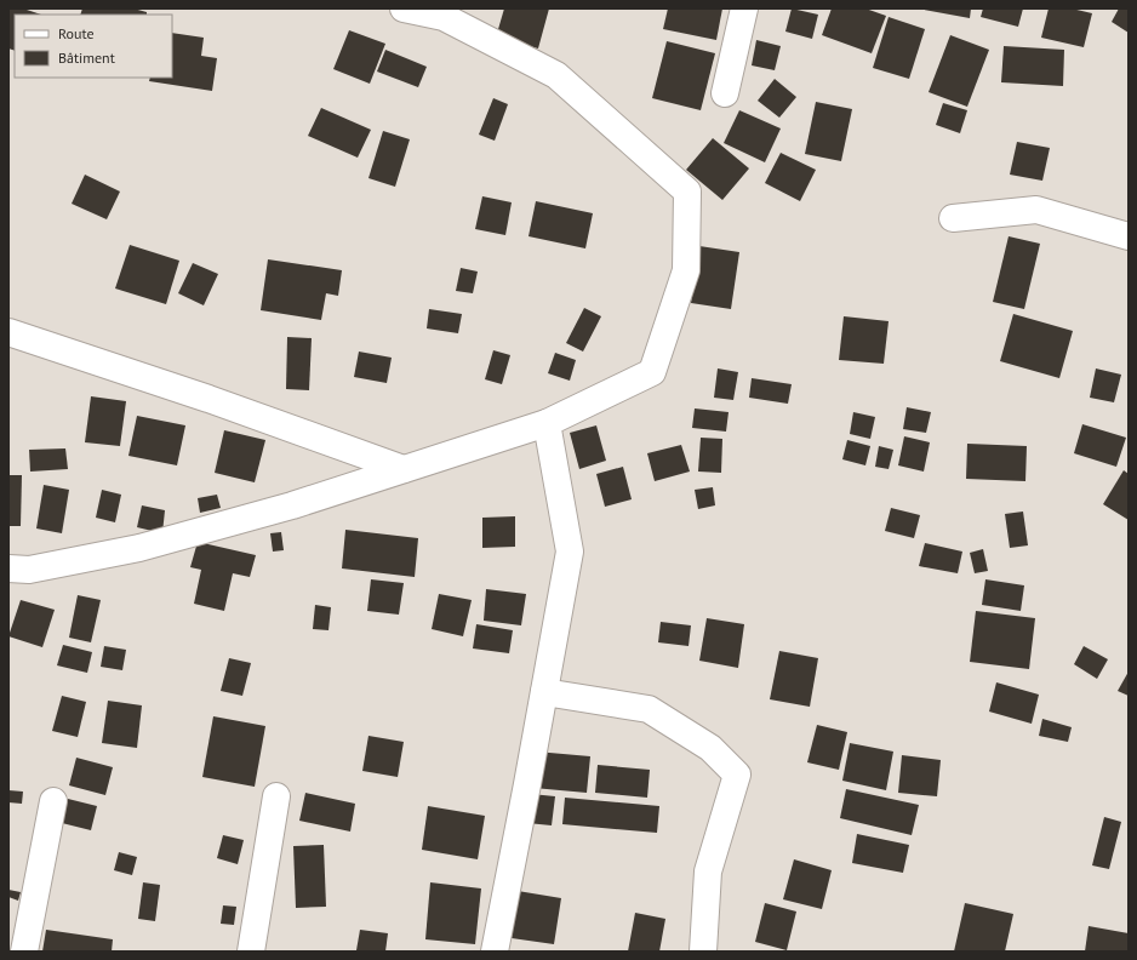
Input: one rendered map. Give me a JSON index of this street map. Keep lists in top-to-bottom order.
{
  "legend": ["Route", "Bâtiment"]
}
